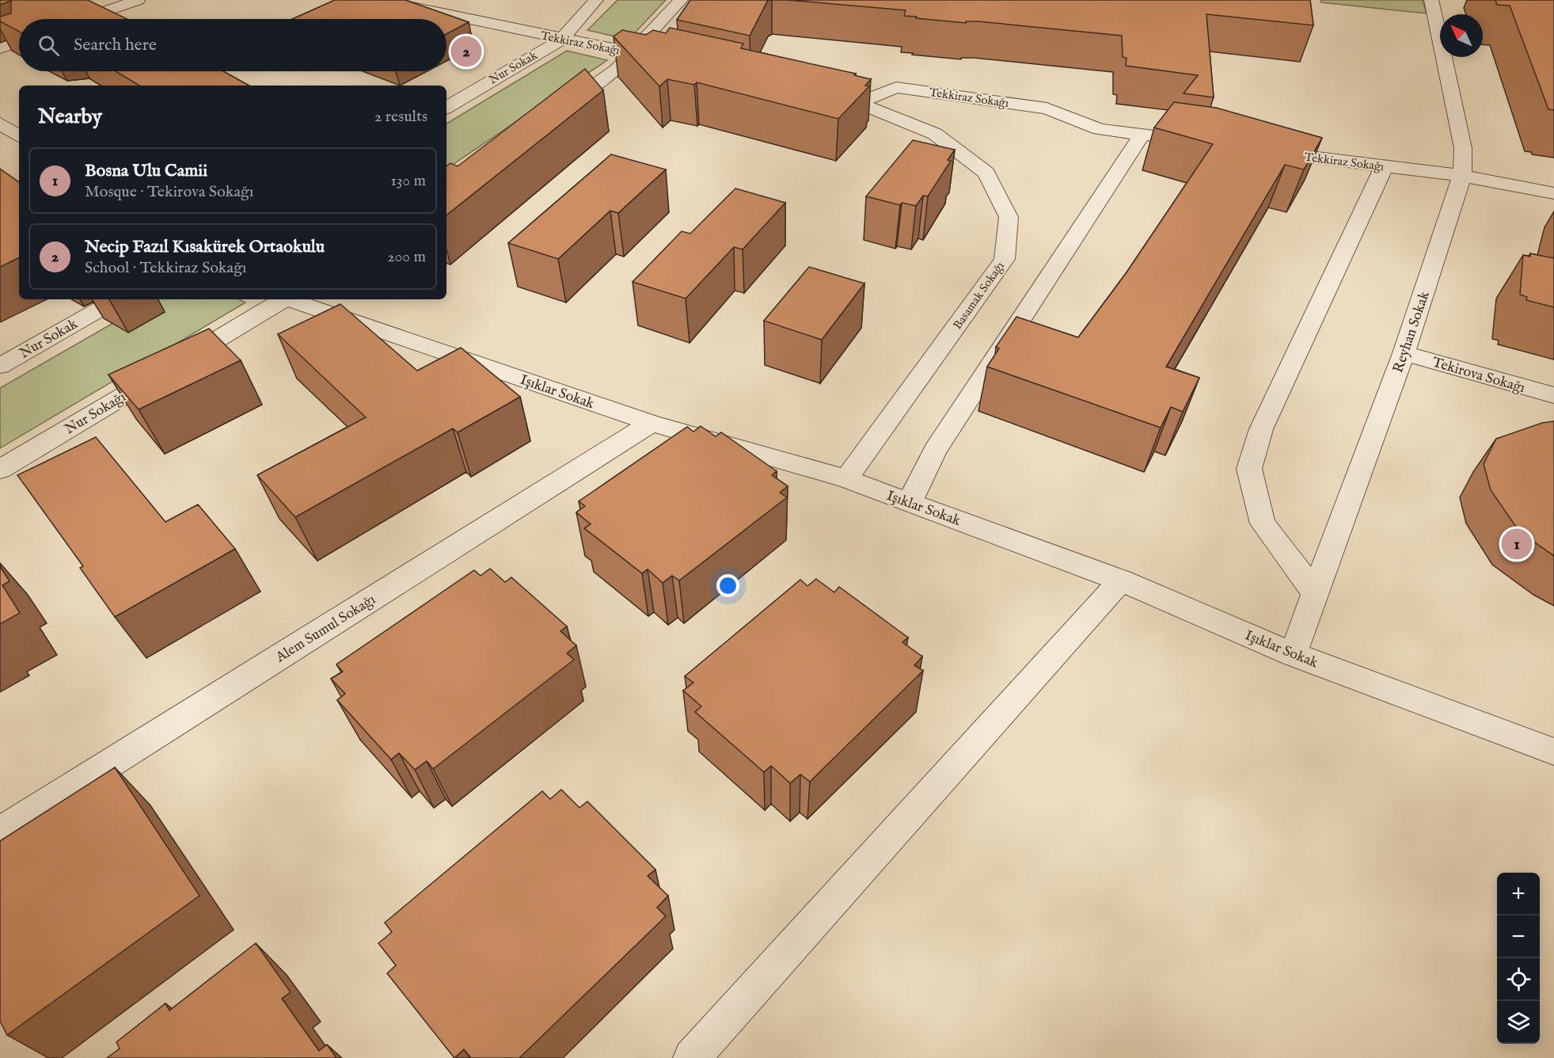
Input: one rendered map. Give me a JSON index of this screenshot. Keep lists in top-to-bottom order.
{
  "streets": {
    "street": [
      "Tekkiraz Sokağı",
      "Nur Sokak",
      "Basamak Sokağı",
      "Reyhan Sokak",
      "Tekirova Sokağı",
      "Işıklar Sokak",
      "Nur Sokağı",
      "Alem Sumul Sokağı"
    ]
  },
  "crossings": [
    ["Tekkiraz Sokağı", "Nur Sokak"],
    ["Tekkiraz Sokağı", "Basamak Sokağı"],
    ["Tekkiraz Sokağı", "Reyhan Sokak"],
    ["Basamak Sokağı", "Işıklar Sokak"],
    ["Reyhan Sokak", "Tekirova Sokağı"],
    ["Reyhan Sokak", "Işıklar Sokak"],
    ["Işıklar Sokak", "Alem Sumul Sokağı"]
  ],
  "north": "top left",
  "page": {
    "search": "Search here",
    "pins": ["2", "1"],
    "heading": ["Nearby", "2 results"],
    "list": [
      {
        "mark": "1",
        "name": "Bosna Ulu Camii",
        "note": "Mosque · Tekirova Sokağı",
        "value": "130 m"
      },
      {
        "mark": "2",
        "name": "Necip Fazıl Kısakürek Ortaokulu",
        "note": "School · Tekkiraz Sokağı",
        "value": "200 m"
      }
    ],
    "map_buttons": ["+", "−"]
  }
}
